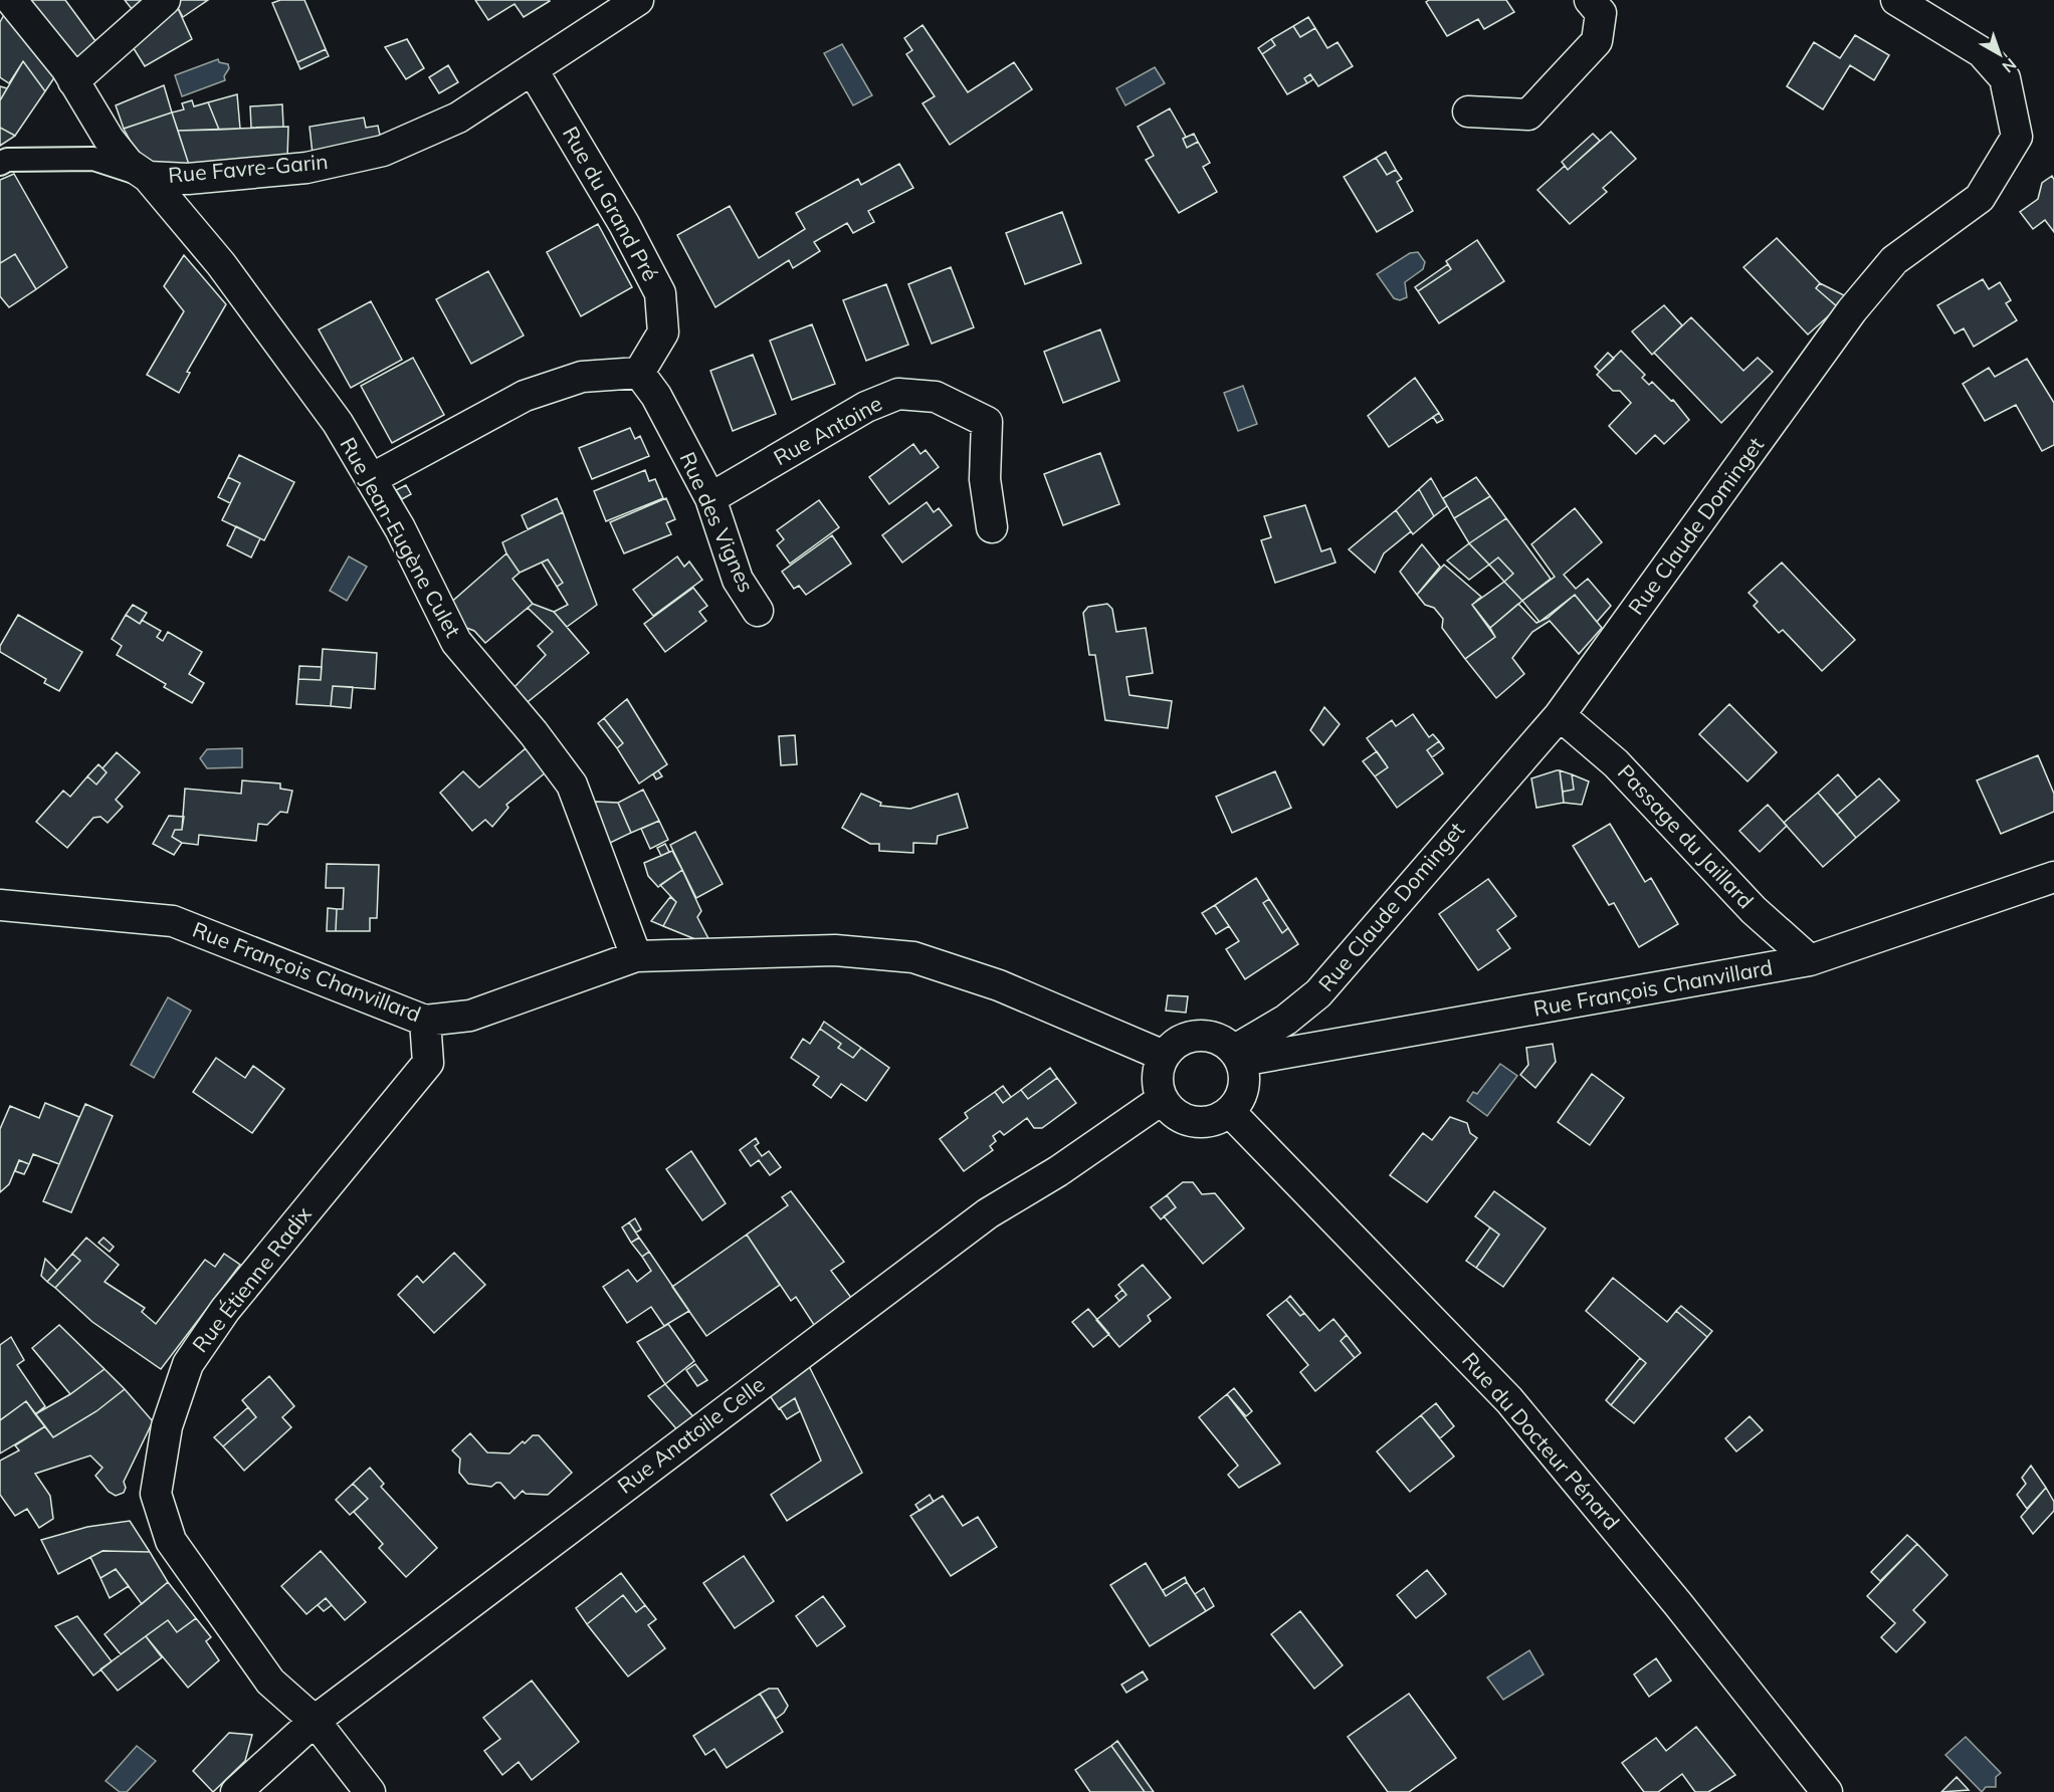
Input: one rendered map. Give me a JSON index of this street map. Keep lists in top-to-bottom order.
{
  "streets": {
    "street": [
      "Rue Favre-Garin",
      "Rue du Grand Pré",
      "Rue Antoine",
      "Rue des Vignes",
      "Rue Claude Dominget",
      "Rue Jean-Eugène Culet",
      "Passage du Jaillard",
      "Rue François Chanvillard",
      "Rue Étienne Radix",
      "Rue Anatoile Celle",
      "Rue du Docteur Pénard"
    ]
  },
  "crossings": [
    ["Rue Favre-Garin", "Rue du Grand Pré"],
    ["Rue Favre-Garin", "Rue Jean-Eugène Culet"],
    ["Rue du Grand Pré", "Rue des Vignes"],
    ["Rue Antoine", "Rue des Vignes"],
    ["Rue Claude Dominget", "Passage du Jaillard"],
    ["Rue Claude Dominget", "Rue François Chanvillard"],
    ["Rue Claude Dominget", "Rue Anatoile Celle"],
    ["Rue Claude Dominget", "Rue du Docteur Pénard"],
    ["Rue Jean-Eugène Culet", "Rue François Chanvillard"],
    ["Passage du Jaillard", "Rue François Chanvillard"],
    ["Rue François Chanvillard", "Rue Étienne Radix"],
    ["Rue François Chanvillard", "Rue Anatoile Celle"],
    ["Rue François Chanvillard", "Rue du Docteur Pénard"],
    ["Rue Étienne Radix", "Rue Anatoile Celle"],
    ["Rue Anatoile Celle", "Rue du Docteur Pénard"]
  ],
  "north": "bottom right"
}
